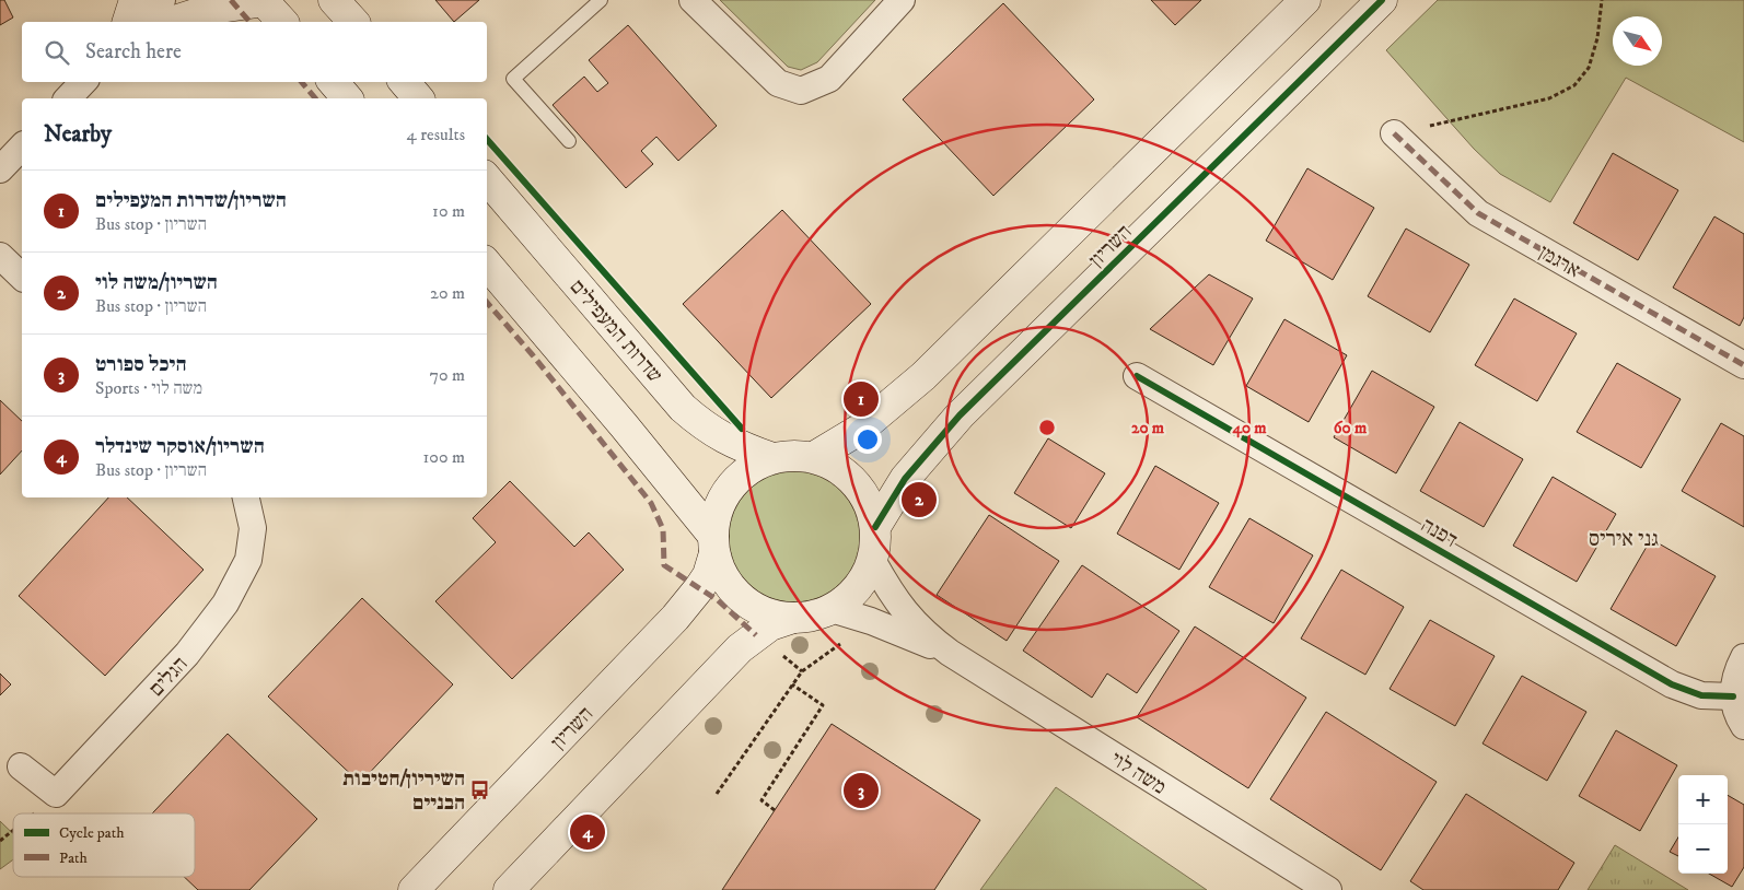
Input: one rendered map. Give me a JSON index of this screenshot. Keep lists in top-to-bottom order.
{
  "streets": {
    "street": [
      "השריון",
      "ארגמן",
      "שדרות המעפילים",
      "דפנה",
      "הגלים",
      "משה לוי"
    ]
  },
  "crossings": [
    ["השריון", "שדרות המעפילים"],
    ["השריון", "משה לוי"],
    ["שדרות המעפילים", "משה לוי"]
  ],
  "districts": ["גני איריס"],
  "places": {
    "bus stop": ["השיריון/חטיבות הבניים"]
  },
  "legend": ["Cycle path", "Path"],
  "north": "bottom right",
  "page": {
    "search": "Search here",
    "heading": ["Nearby", "4 results"],
    "list": [
      {
        "mark": "1",
        "name": "השריון/שדרות המעפילים",
        "note": "Bus stop · השריון",
        "value": "10 m"
      },
      {
        "mark": "2",
        "name": "השריון/משה לוי",
        "note": "Bus stop · השריון",
        "value": "20 m"
      },
      {
        "mark": "3",
        "name": "היכל ספורט",
        "note": "Sports · משה לוי",
        "value": "70 m"
      },
      {
        "mark": "4",
        "name": "השריון/אוסקר שינדלר",
        "note": "Bus stop · השריון",
        "value": "100 m"
      }
    ],
    "pins": [
      "1",
      "2",
      "3",
      "4"
    ],
    "map_buttons": ["+", "−"]
  },
  "rings": ["20 m", "40 m", "60 m"]
}
